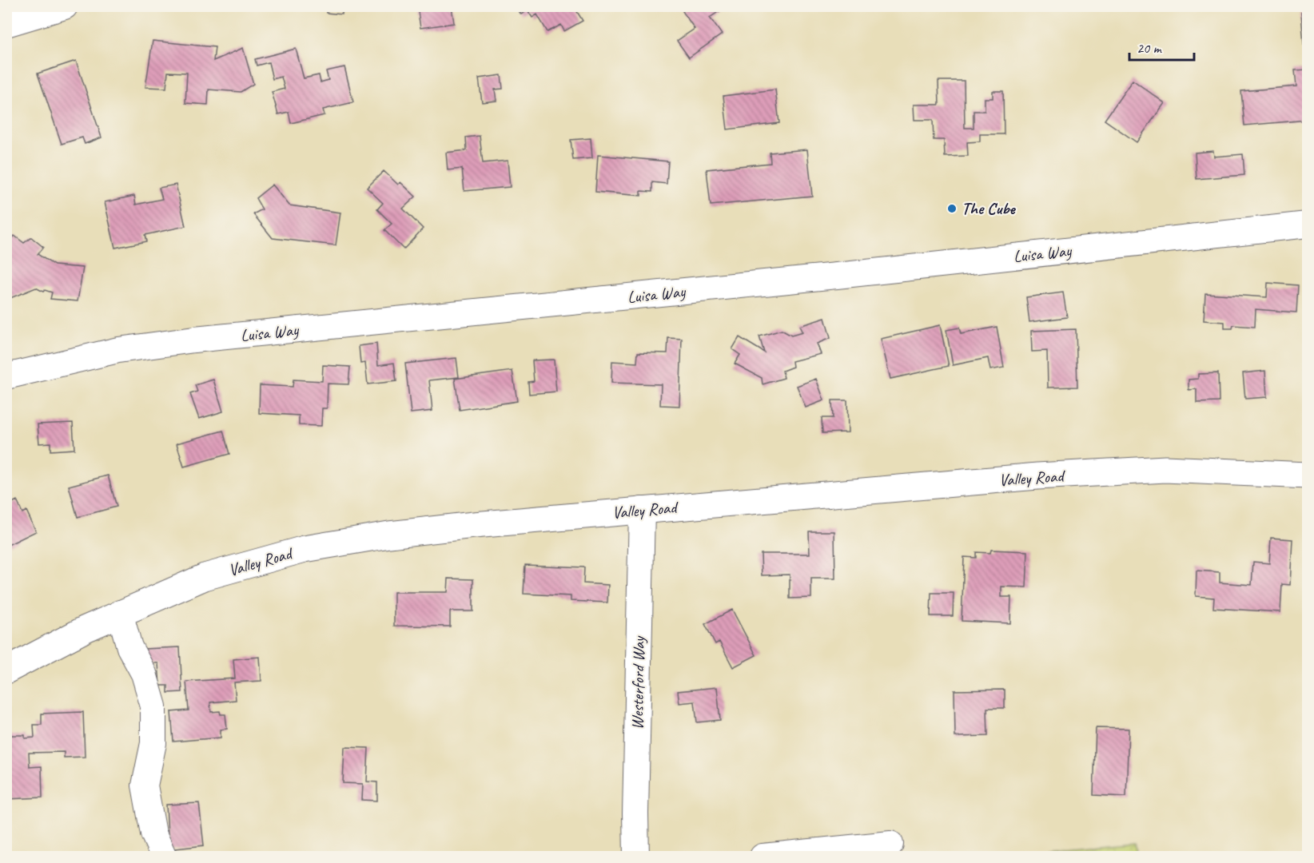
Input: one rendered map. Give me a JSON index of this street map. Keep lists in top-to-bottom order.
{
  "streets": {
    "street": ["Luisa Way", "Valley Road", "Westerford Way"]
  },
  "crossings": [
    ["Valley Road", "Westerford Way"]
  ],
  "places": ["The Cube"],
  "scale_bar": "20 m"
}
